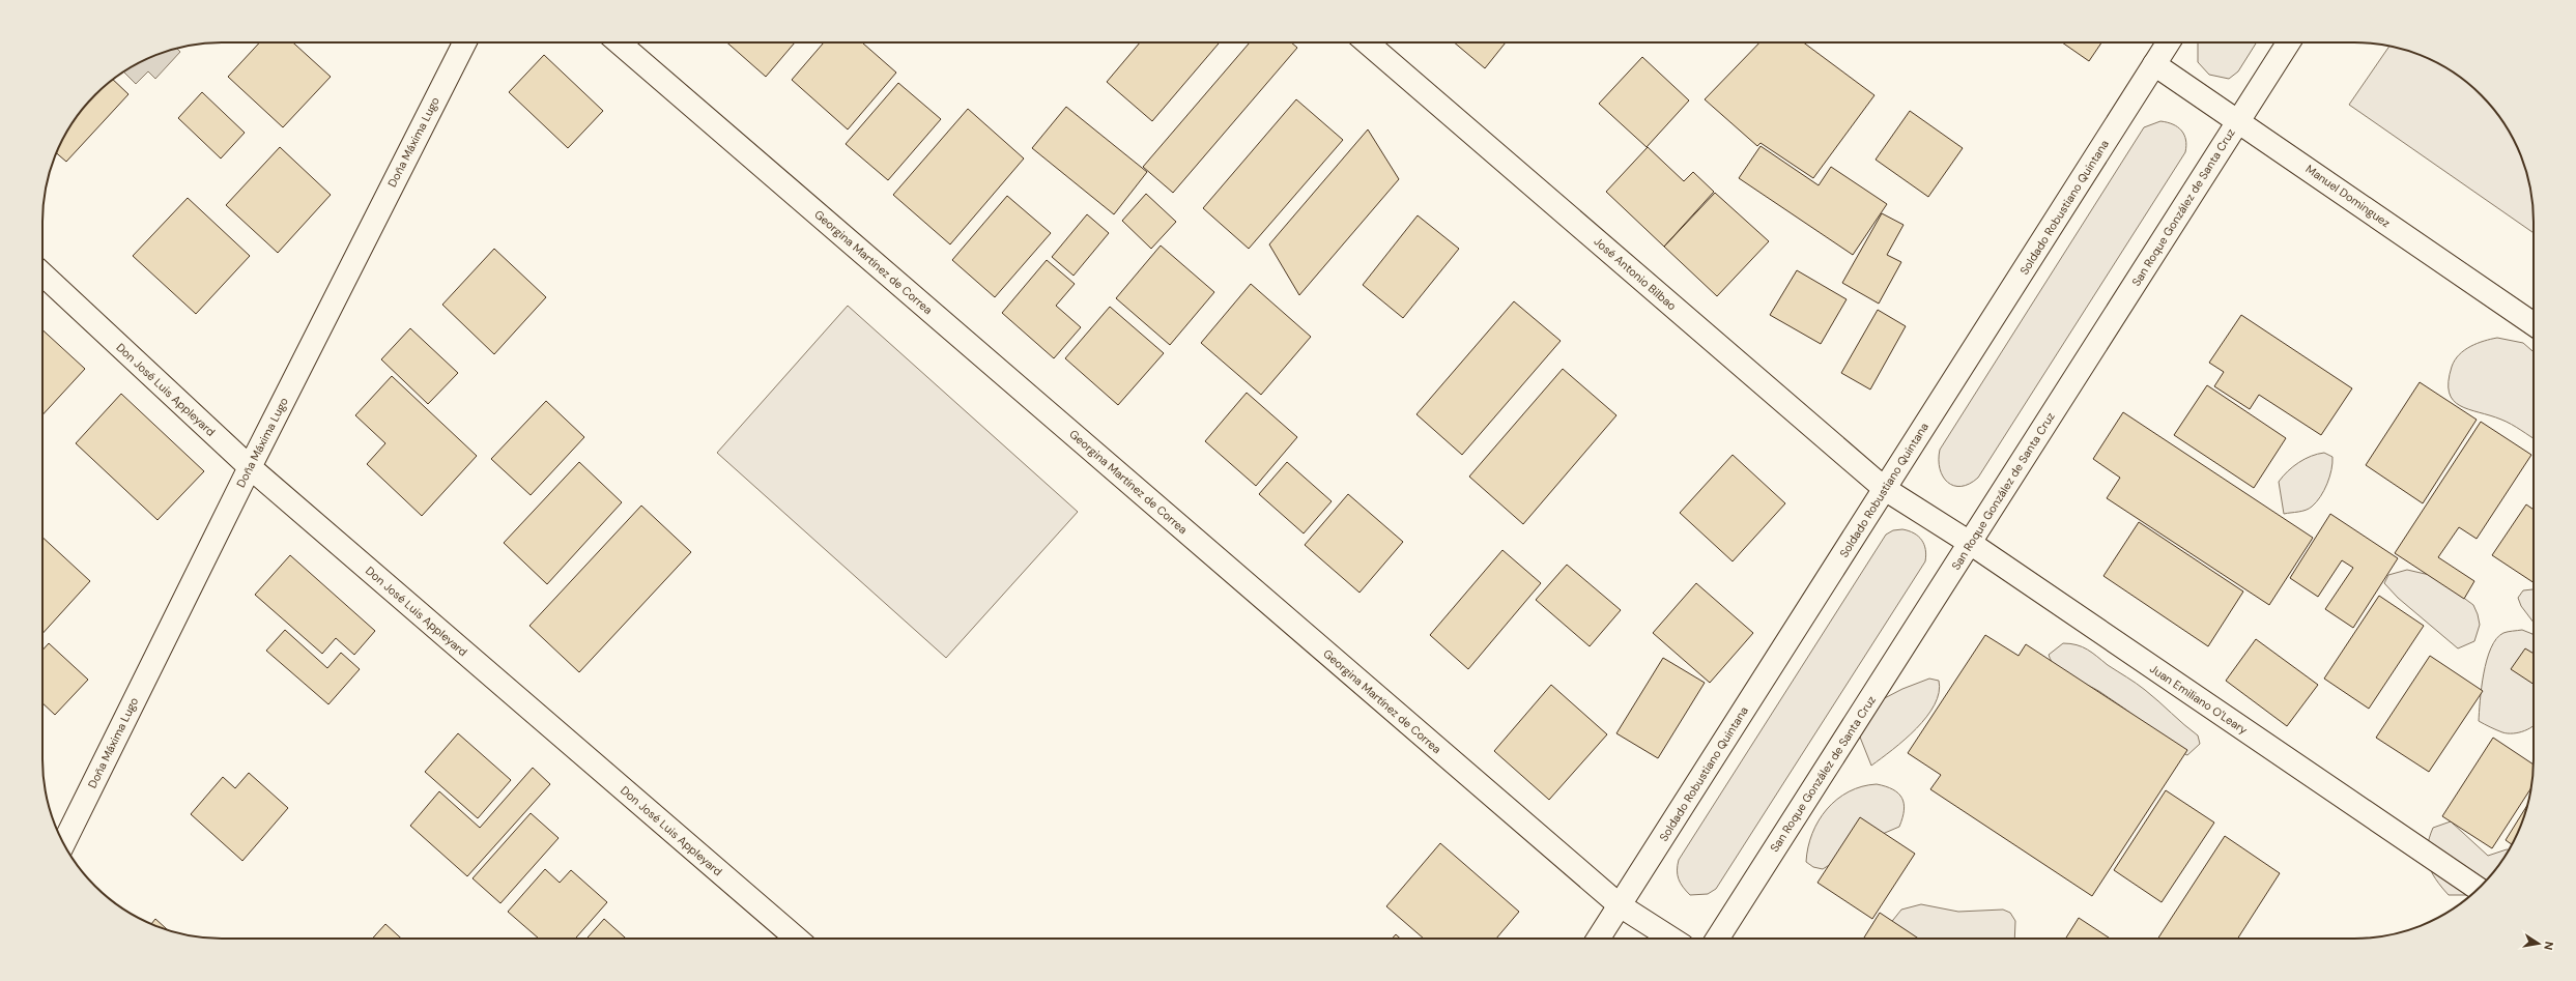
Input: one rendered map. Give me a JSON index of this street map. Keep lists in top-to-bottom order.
{
  "streets": {
    "street": [
      "Doña Máxima Lugo",
      "Manuel Dominguez",
      "Soldado Robustiano Quintana",
      "San Roque González de Santa Cruz",
      "Georgina Martínez de Correa",
      "José Antonio Bilbao",
      "Don José Luis Appleyard",
      "Juan Emiliano O'Leary"
    ]
  },
  "crossings": [
    ["Doña Máxima Lugo", "Don José Luis Appleyard"],
    ["Manuel Dominguez", "Soldado Robustiano Quintana"],
    ["Manuel Dominguez", "San Roque González de Santa Cruz"],
    ["Soldado Robustiano Quintana", "Georgina Martínez de Correa"],
    ["Soldado Robustiano Quintana", "José Antonio Bilbao"],
    ["San Roque González de Santa Cruz", "Juan Emiliano O'Leary"],
    ["José Antonio Bilbao", "Juan Emiliano O'Leary"]
  ],
  "north": "right"
}
